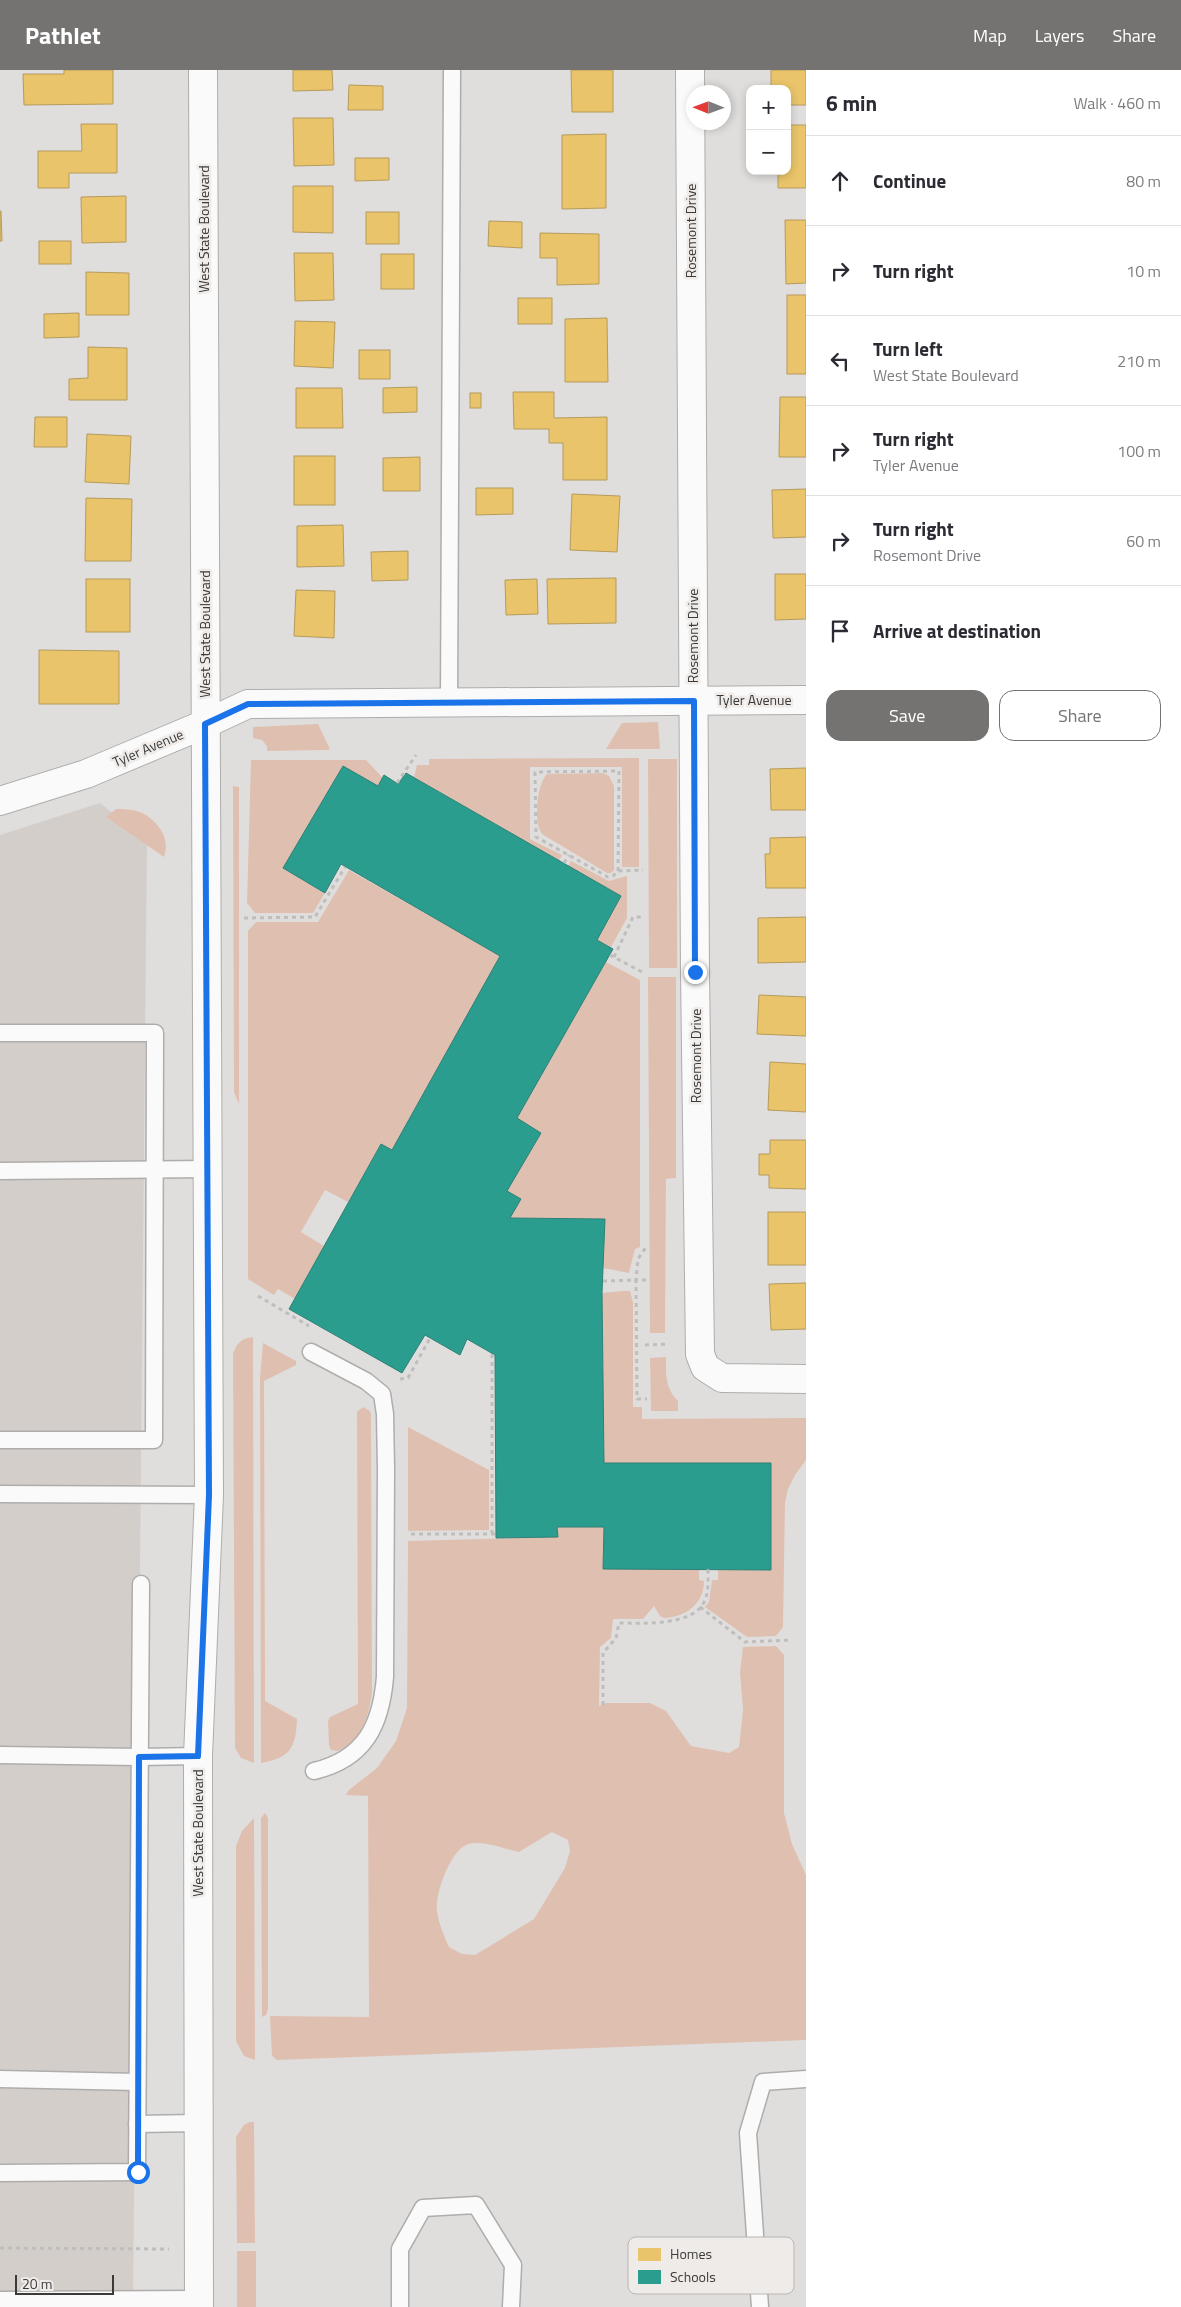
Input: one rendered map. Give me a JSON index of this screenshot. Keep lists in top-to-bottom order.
{
  "streets": {
    "main road": ["West State Boulevard", "Rosemont Drive", "Tyler Avenue"]
  },
  "crossings": [
    ["West State Boulevard", "Tyler Avenue"],
    ["Rosemont Drive", "Tyler Avenue"]
  ],
  "legend": ["Homes", "Schools"],
  "scale_bar": "20 m",
  "north": "left",
  "page": {
    "header": "Pathlet",
    "nav": ["Map", "Layers", "Share"],
    "heading": ["6 min", "Walk · 460 m"],
    "map_buttons": ["+", "−"],
    "list": [
      ["Continue", "80 m"],
      ["Turn right", "10 m"],
      ["Turn left", "West State Boulevard", "210 m"],
      ["Turn right", "Tyler Avenue", "100 m"],
      ["Turn right", "Rosemont Drive", "60 m"],
      "Arrive at destination"
    ],
    "buttons": ["Save", "Share"],
    "scale": "20 m"
  }
}
